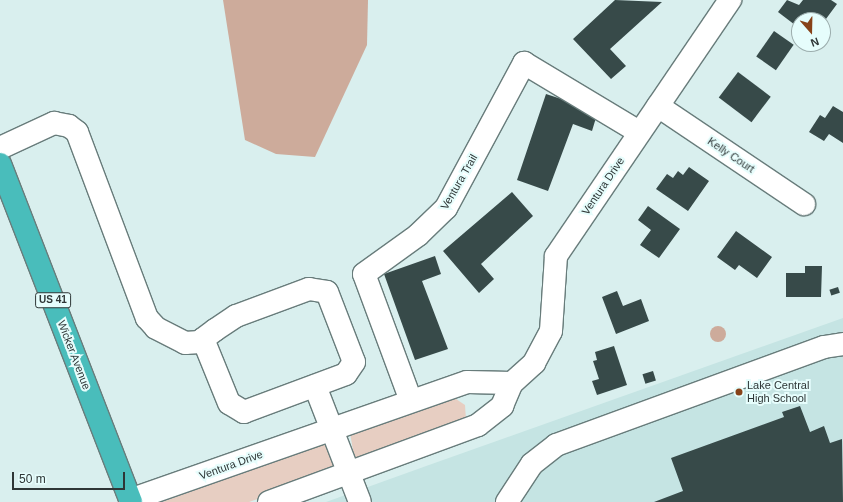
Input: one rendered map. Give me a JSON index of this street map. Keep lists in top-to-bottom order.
{
  "streets": {
    "highway": ["US 41", "Wicker Avenue"],
    "street": ["Kelly Court", "Ventura Trail", "Ventura Drive"]
  },
  "crossings": [
    ["Kelly Court", "Ventura Drive"],
    ["Ventura Trail", "Ventura Drive"],
    ["Ventura Drive", "Wicker Avenue"]
  ],
  "places": ["Lake Central High School"],
  "scale_bar": "50 m",
  "north": "bottom"
}
